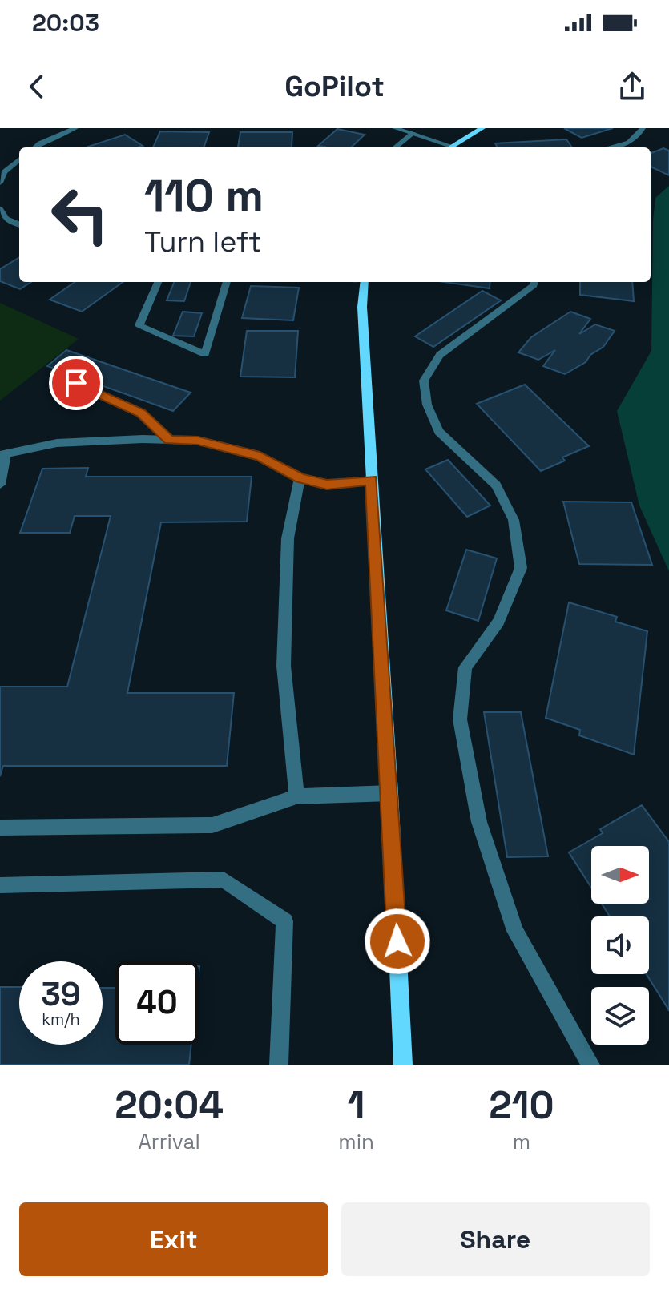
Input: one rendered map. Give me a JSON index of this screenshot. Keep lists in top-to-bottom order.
{
  "north": "right",
  "page": {
    "status": "20:03",
    "header": "GoPilot",
    "turn": ["110 m", "Turn left"],
    "speed": "39 km/h",
    "limit": "40",
    "eta": [
      "20:04",
      "Arrival",
      "1",
      "min",
      "210",
      "m"
    ],
    "buttons": ["Exit", "Share"]
  }
}
